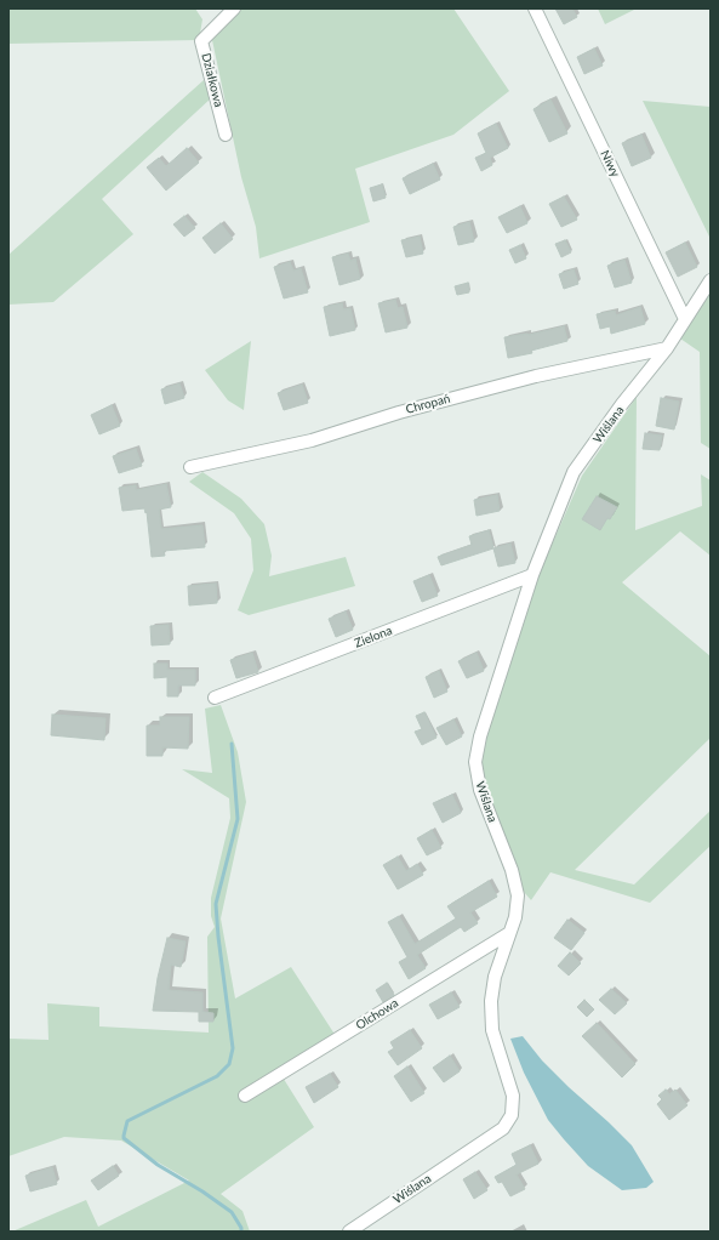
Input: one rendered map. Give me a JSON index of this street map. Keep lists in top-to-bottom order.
{
  "streets": {
    "street": [
      "Działkowa",
      "Niwy",
      "Chropań",
      "Wiślana",
      "Zielona",
      "Olchowa"
    ]
  },
  "crossings": [
    ["Niwy", "Wiślana"],
    ["Chropań", "Wiślana"],
    ["Wiślana", "Zielona"],
    ["Wiślana", "Olchowa"]
  ]
}
